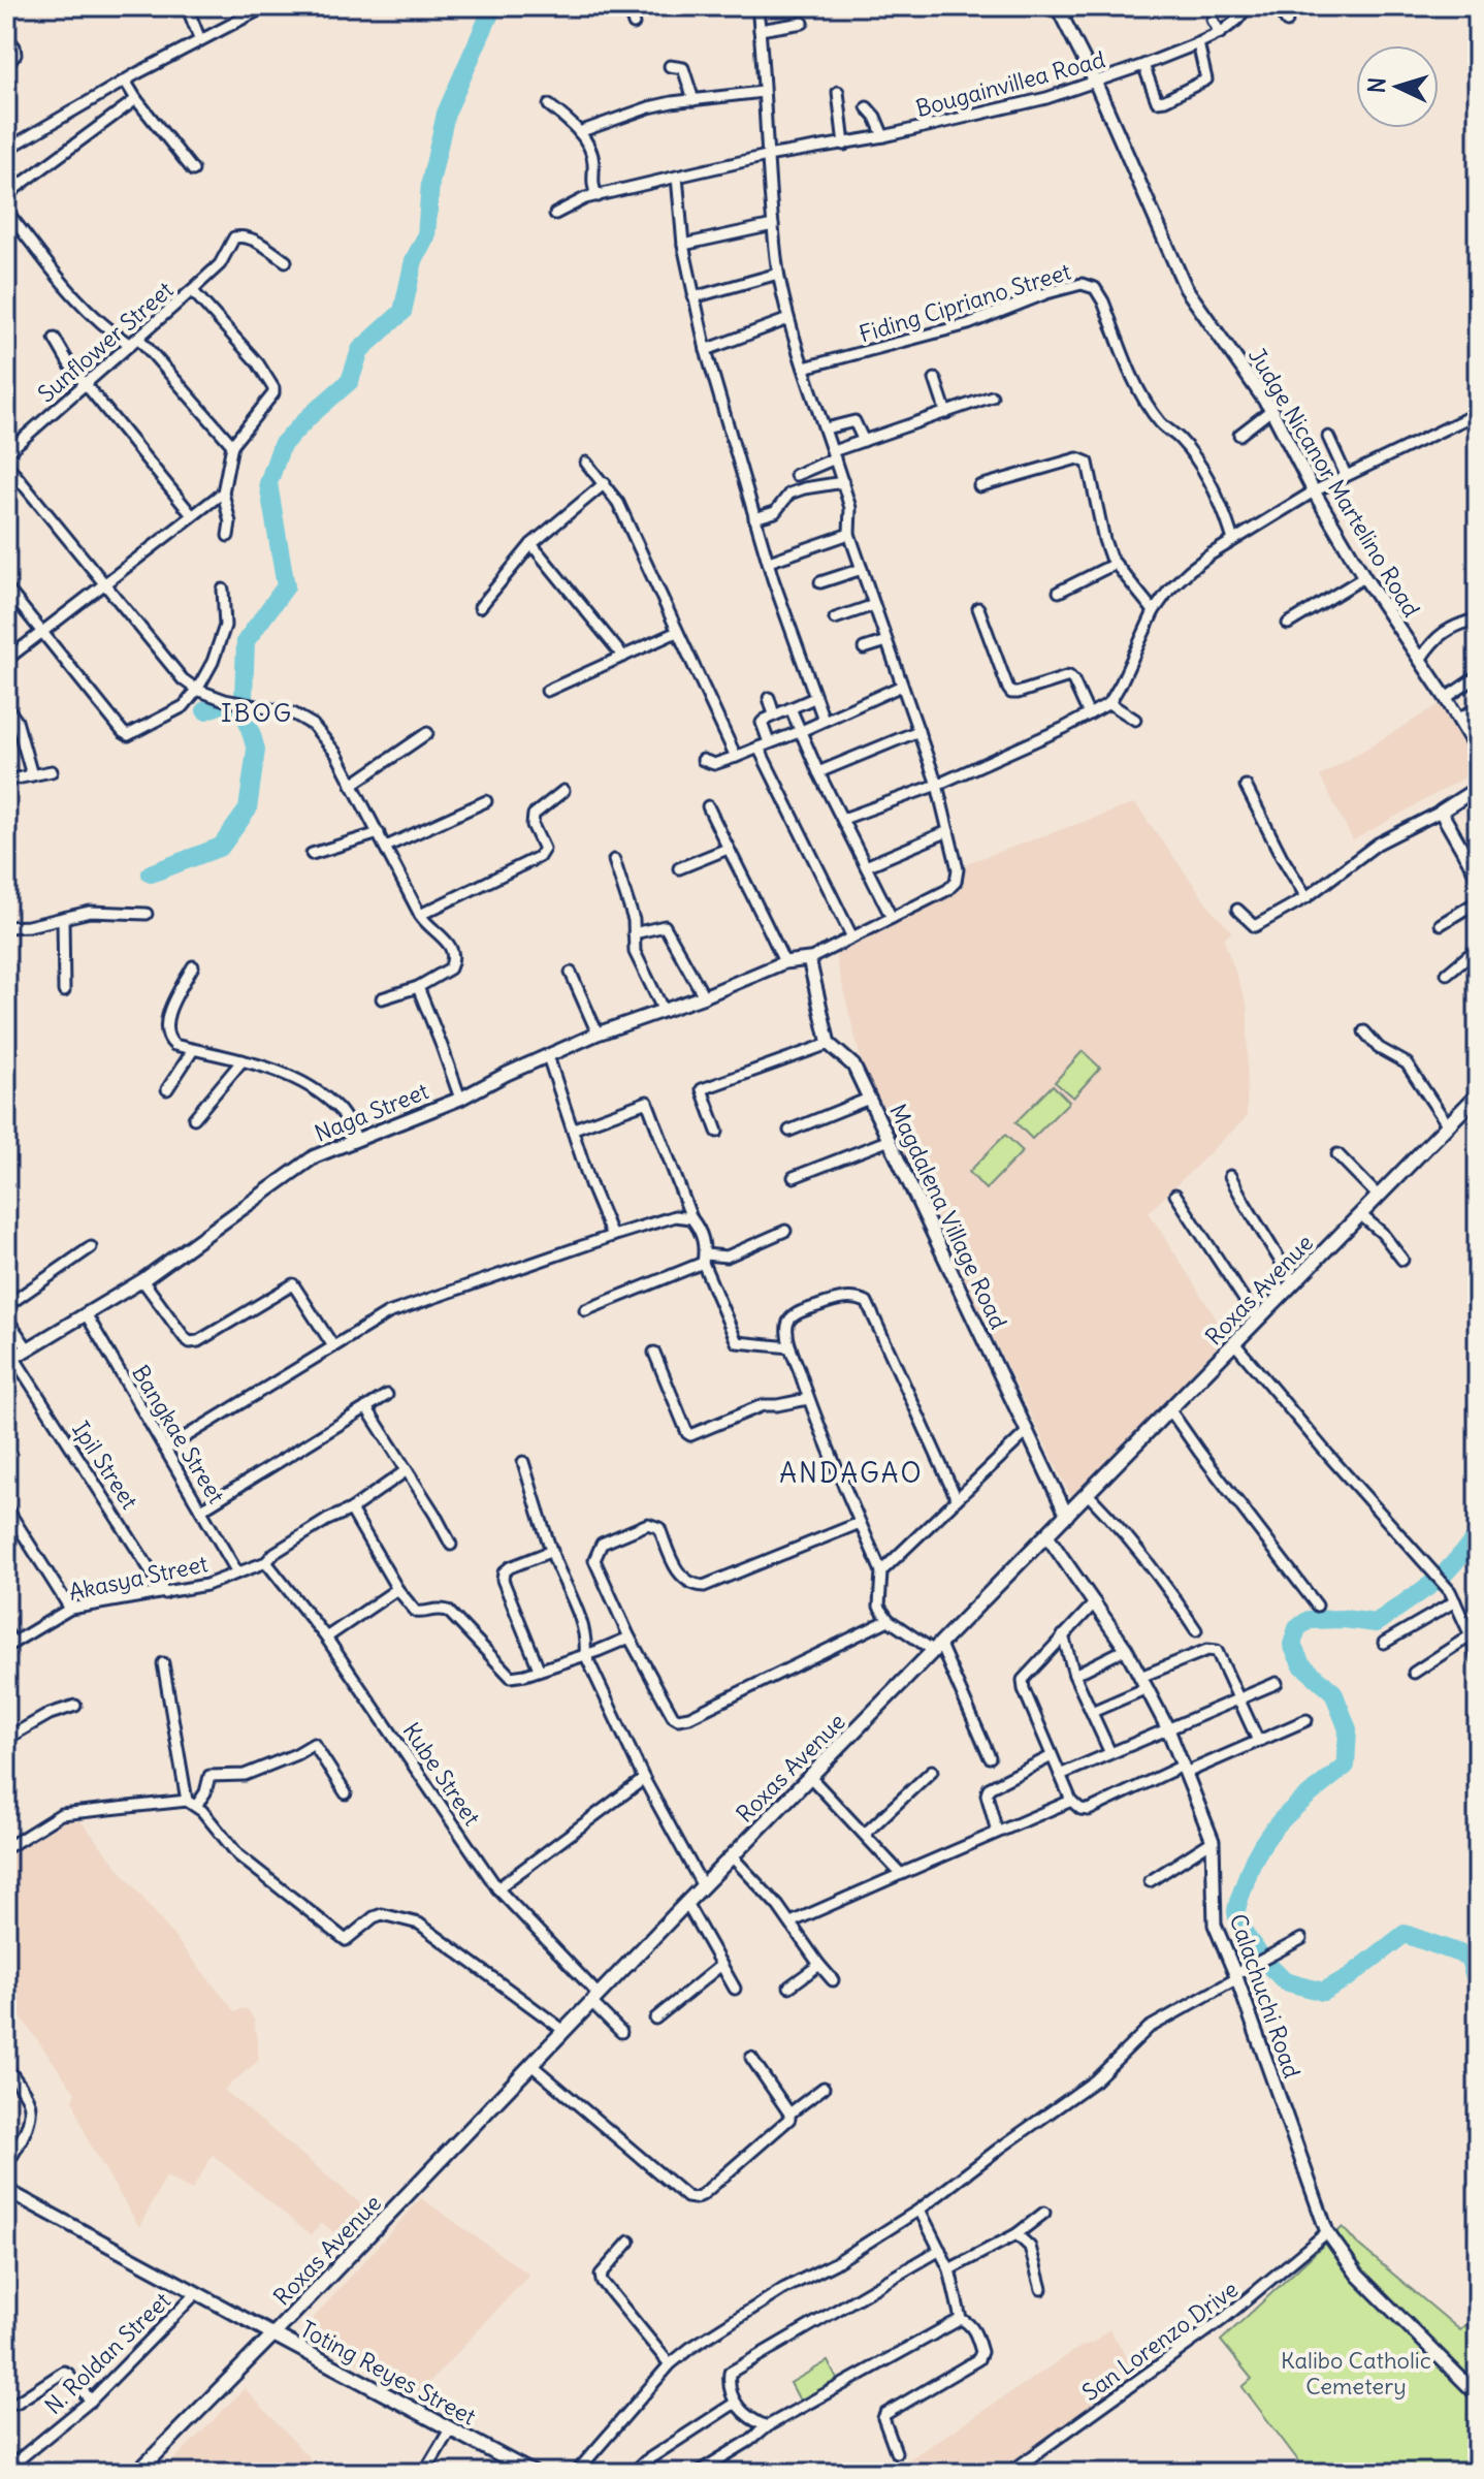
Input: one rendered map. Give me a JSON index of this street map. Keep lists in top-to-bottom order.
{
  "streets": {
    "main road": ["Roxas Avenue", "Toting Reyes Street"],
    "street": [
      "Bougainvillea Road",
      "Fiding Cipriano Street",
      "Sunflower Street",
      "Judge Nicanor Martelino Road",
      "Naga Street",
      "Magdalena Village Road",
      "Bangkae Street",
      "Ipil Street",
      "Akasya Street",
      "Kube Street",
      "Calachuchi Road",
      "San Lorenzo Drive",
      "N. Roldan Street"
    ]
  },
  "crossings": [
    ["Bougainvillea Road", "Judge Nicanor Martelino Road"],
    ["Naga Street", "Bangkae Street"],
    ["Naga Street", "Ipil Street"],
    ["Magdalena Village Road", "Roxas Avenue"],
    ["Roxas Avenue", "Kube Street"],
    ["Roxas Avenue", "Calachuchi Road"],
    ["Roxas Avenue", "Toting Reyes Street"],
    ["Bangkae Street", "Akasya Street"],
    ["Ipil Street", "Akasya Street"],
    ["Akasya Street", "Kube Street"],
    ["Calachuchi Road", "San Lorenzo Drive"],
    ["N. Roldan Street", "Toting Reyes Street"]
  ],
  "districts": ["IBOG", "ANDAGAO"],
  "parks": ["Kalibo Catholic Cemetery"],
  "north": "left"
}
